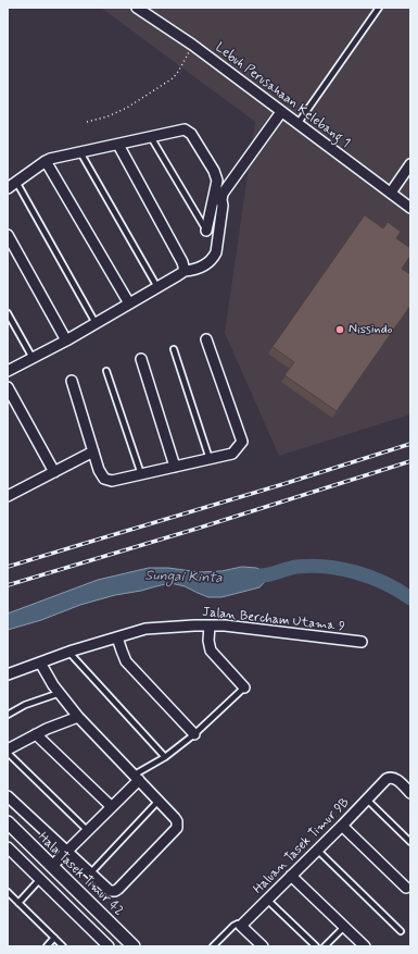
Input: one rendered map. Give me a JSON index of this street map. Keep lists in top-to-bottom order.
{
  "streets": {
    "street": [
      "Lebuh Perusahaan Kelebang 1",
      "Jalan Bercham Utama 9",
      "Haluan Tasek Timur 9B",
      "Hala Tasek Timur 42"
    ]
  },
  "water": ["Sungai Kinta"],
  "places": ["Nissindo"]
}
